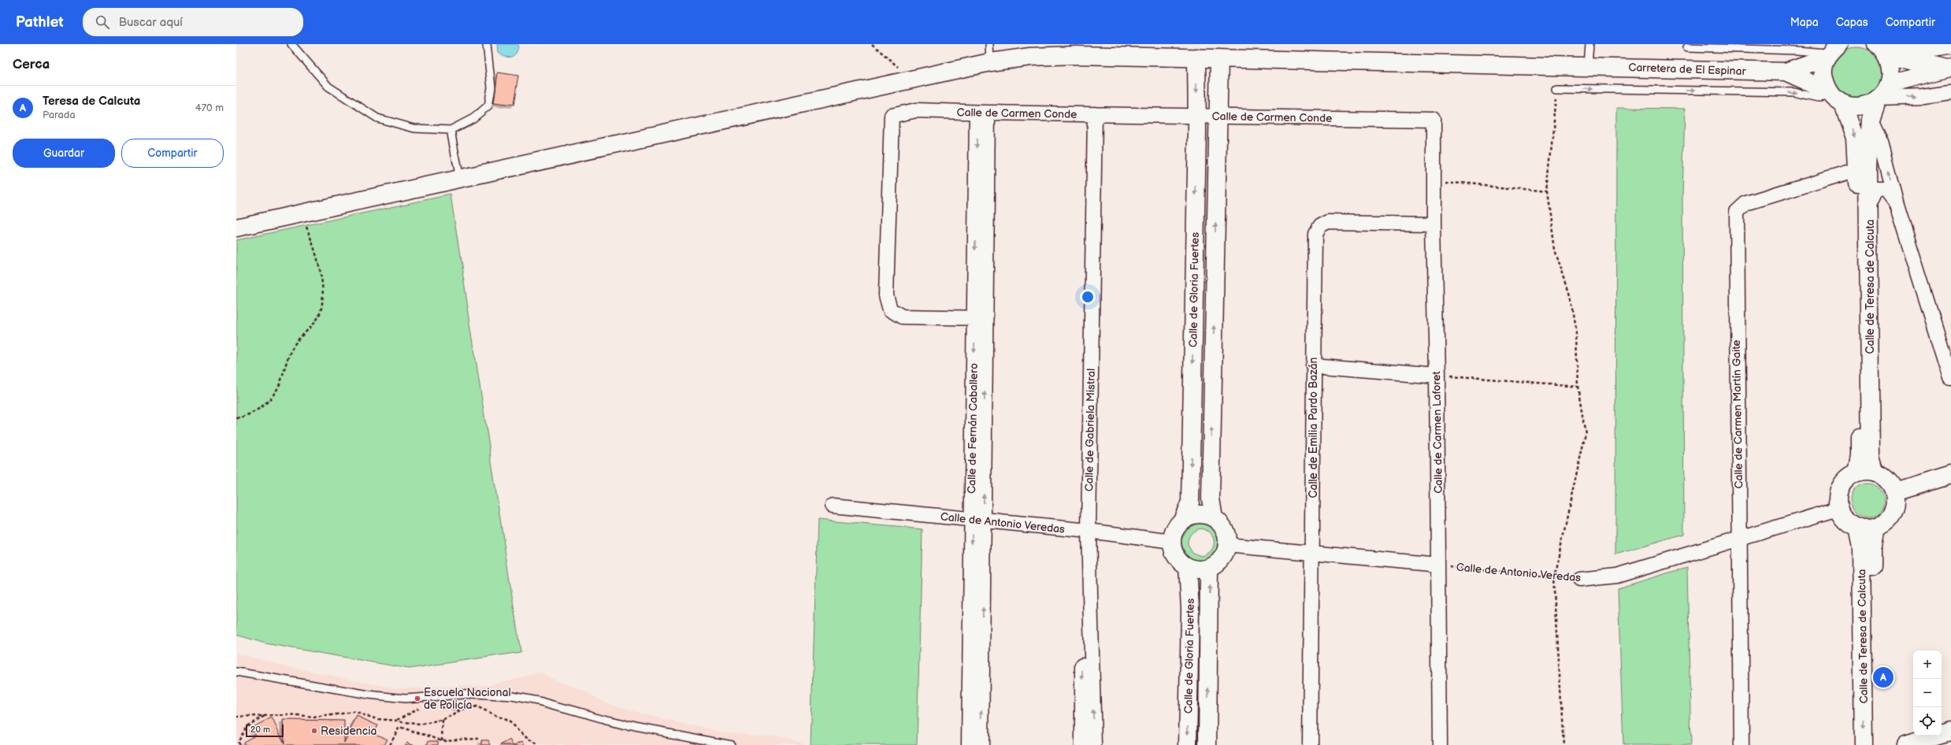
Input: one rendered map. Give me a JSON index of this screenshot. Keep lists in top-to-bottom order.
{
  "streets": {
    "street": [
      "Carretera de El Espinar",
      "Calle de Carmen Conde",
      "Calle de Teresa de Calcuta",
      "Calle de Gloria Fuertes",
      "Calle de Carmen Martín Gaite",
      "Calle de Emilia Pardo Bazán",
      "Calle de Fernán Caballero",
      "Calle de Gabriela Mistral",
      "Calle de Carmen Laforet",
      "Calle de Antonio Veredas"
    ]
  },
  "crossings": [
    ["Carretera de El Espinar", "Calle de Teresa de Calcuta"],
    ["Carretera de El Espinar", "Calle de Gloria Fuertes"],
    ["Calle de Carmen Conde", "Calle de Gloria Fuertes"],
    ["Calle de Carmen Conde", "Calle de Fernán Caballero"],
    ["Calle de Carmen Conde", "Calle de Gabriela Mistral"],
    ["Calle de Carmen Conde", "Calle de Carmen Laforet"],
    ["Calle de Teresa de Calcuta", "Calle de Carmen Martín Gaite"],
    ["Calle de Teresa de Calcuta", "Calle de Antonio Veredas"],
    ["Calle de Gloria Fuertes", "Calle de Antonio Veredas"],
    ["Calle de Carmen Martín Gaite", "Calle de Antonio Veredas"],
    ["Calle de Emilia Pardo Bazán", "Calle de Carmen Laforet"],
    ["Calle de Fernán Caballero", "Calle de Antonio Veredas"],
    ["Calle de Gabriela Mistral", "Calle de Antonio Veredas"],
    ["Calle de Carmen Laforet", "Calle de Antonio Veredas"]
  ],
  "places": ["Escuela Nacional de Policía", "Residencia"],
  "scale_bar": "20 m",
  "page": {
    "header": "Pathlet",
    "search": "Buscar aquí",
    "nav": ["Mapa", "Capas", "Compartir"],
    "heading": "Cerca",
    "list": [
      {
        "mark": "A",
        "name": "Teresa de Calcuta",
        "note": "Parada",
        "value": "470 m"
      }
    ],
    "buttons": ["Guardar", "Compartir"],
    "map_buttons": ["+", "−"],
    "pins": "A",
    "scale": "20 m"
  }
}
